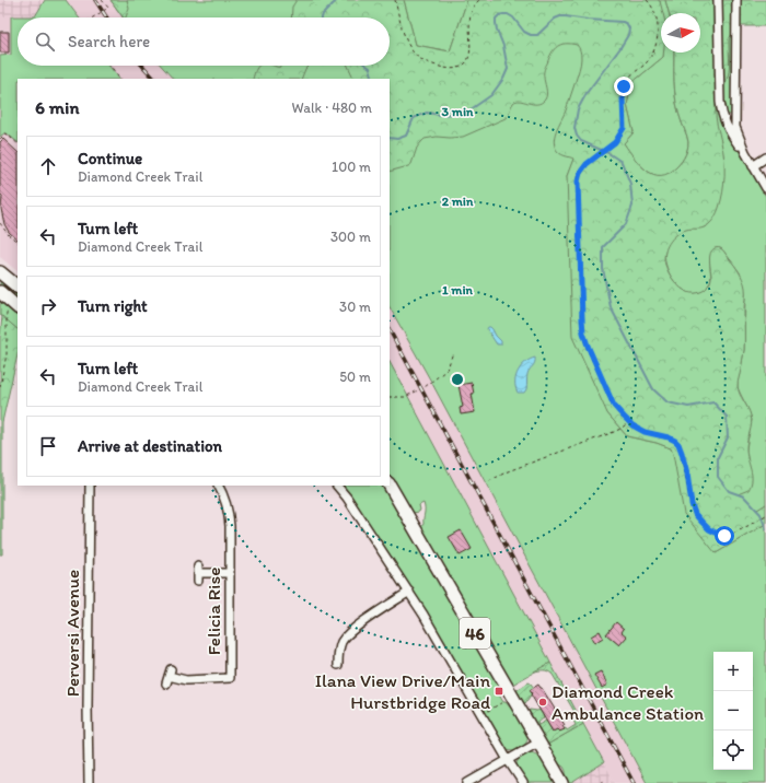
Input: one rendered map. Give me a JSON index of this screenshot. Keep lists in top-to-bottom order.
{
  "streets": {
    "main road": ["46"],
    "street": ["Felicia Rise", "Perversi Avenue"]
  },
  "places": {
    "transit": ["Ilana View Drive/Main Hurstbridge Road"],
    "other": ["Diamond Creek Ambulance Station"]
  },
  "north": "right",
  "page": {
    "search": "Search here",
    "heading": ["6 min", "Walk · 480 m"],
    "list": [
      ["Continue", "Diamond Creek Trail", "100 m"],
      ["Turn left", "Diamond Creek Trail", "300 m"],
      ["Turn right", "30 m"],
      ["Turn left", "Diamond Creek Trail", "50 m"],
      "Arrive at destination"
    ],
    "map_buttons": ["+", "−"]
  },
  "rings": ["3 min", "2 min", "1 min"]
}
